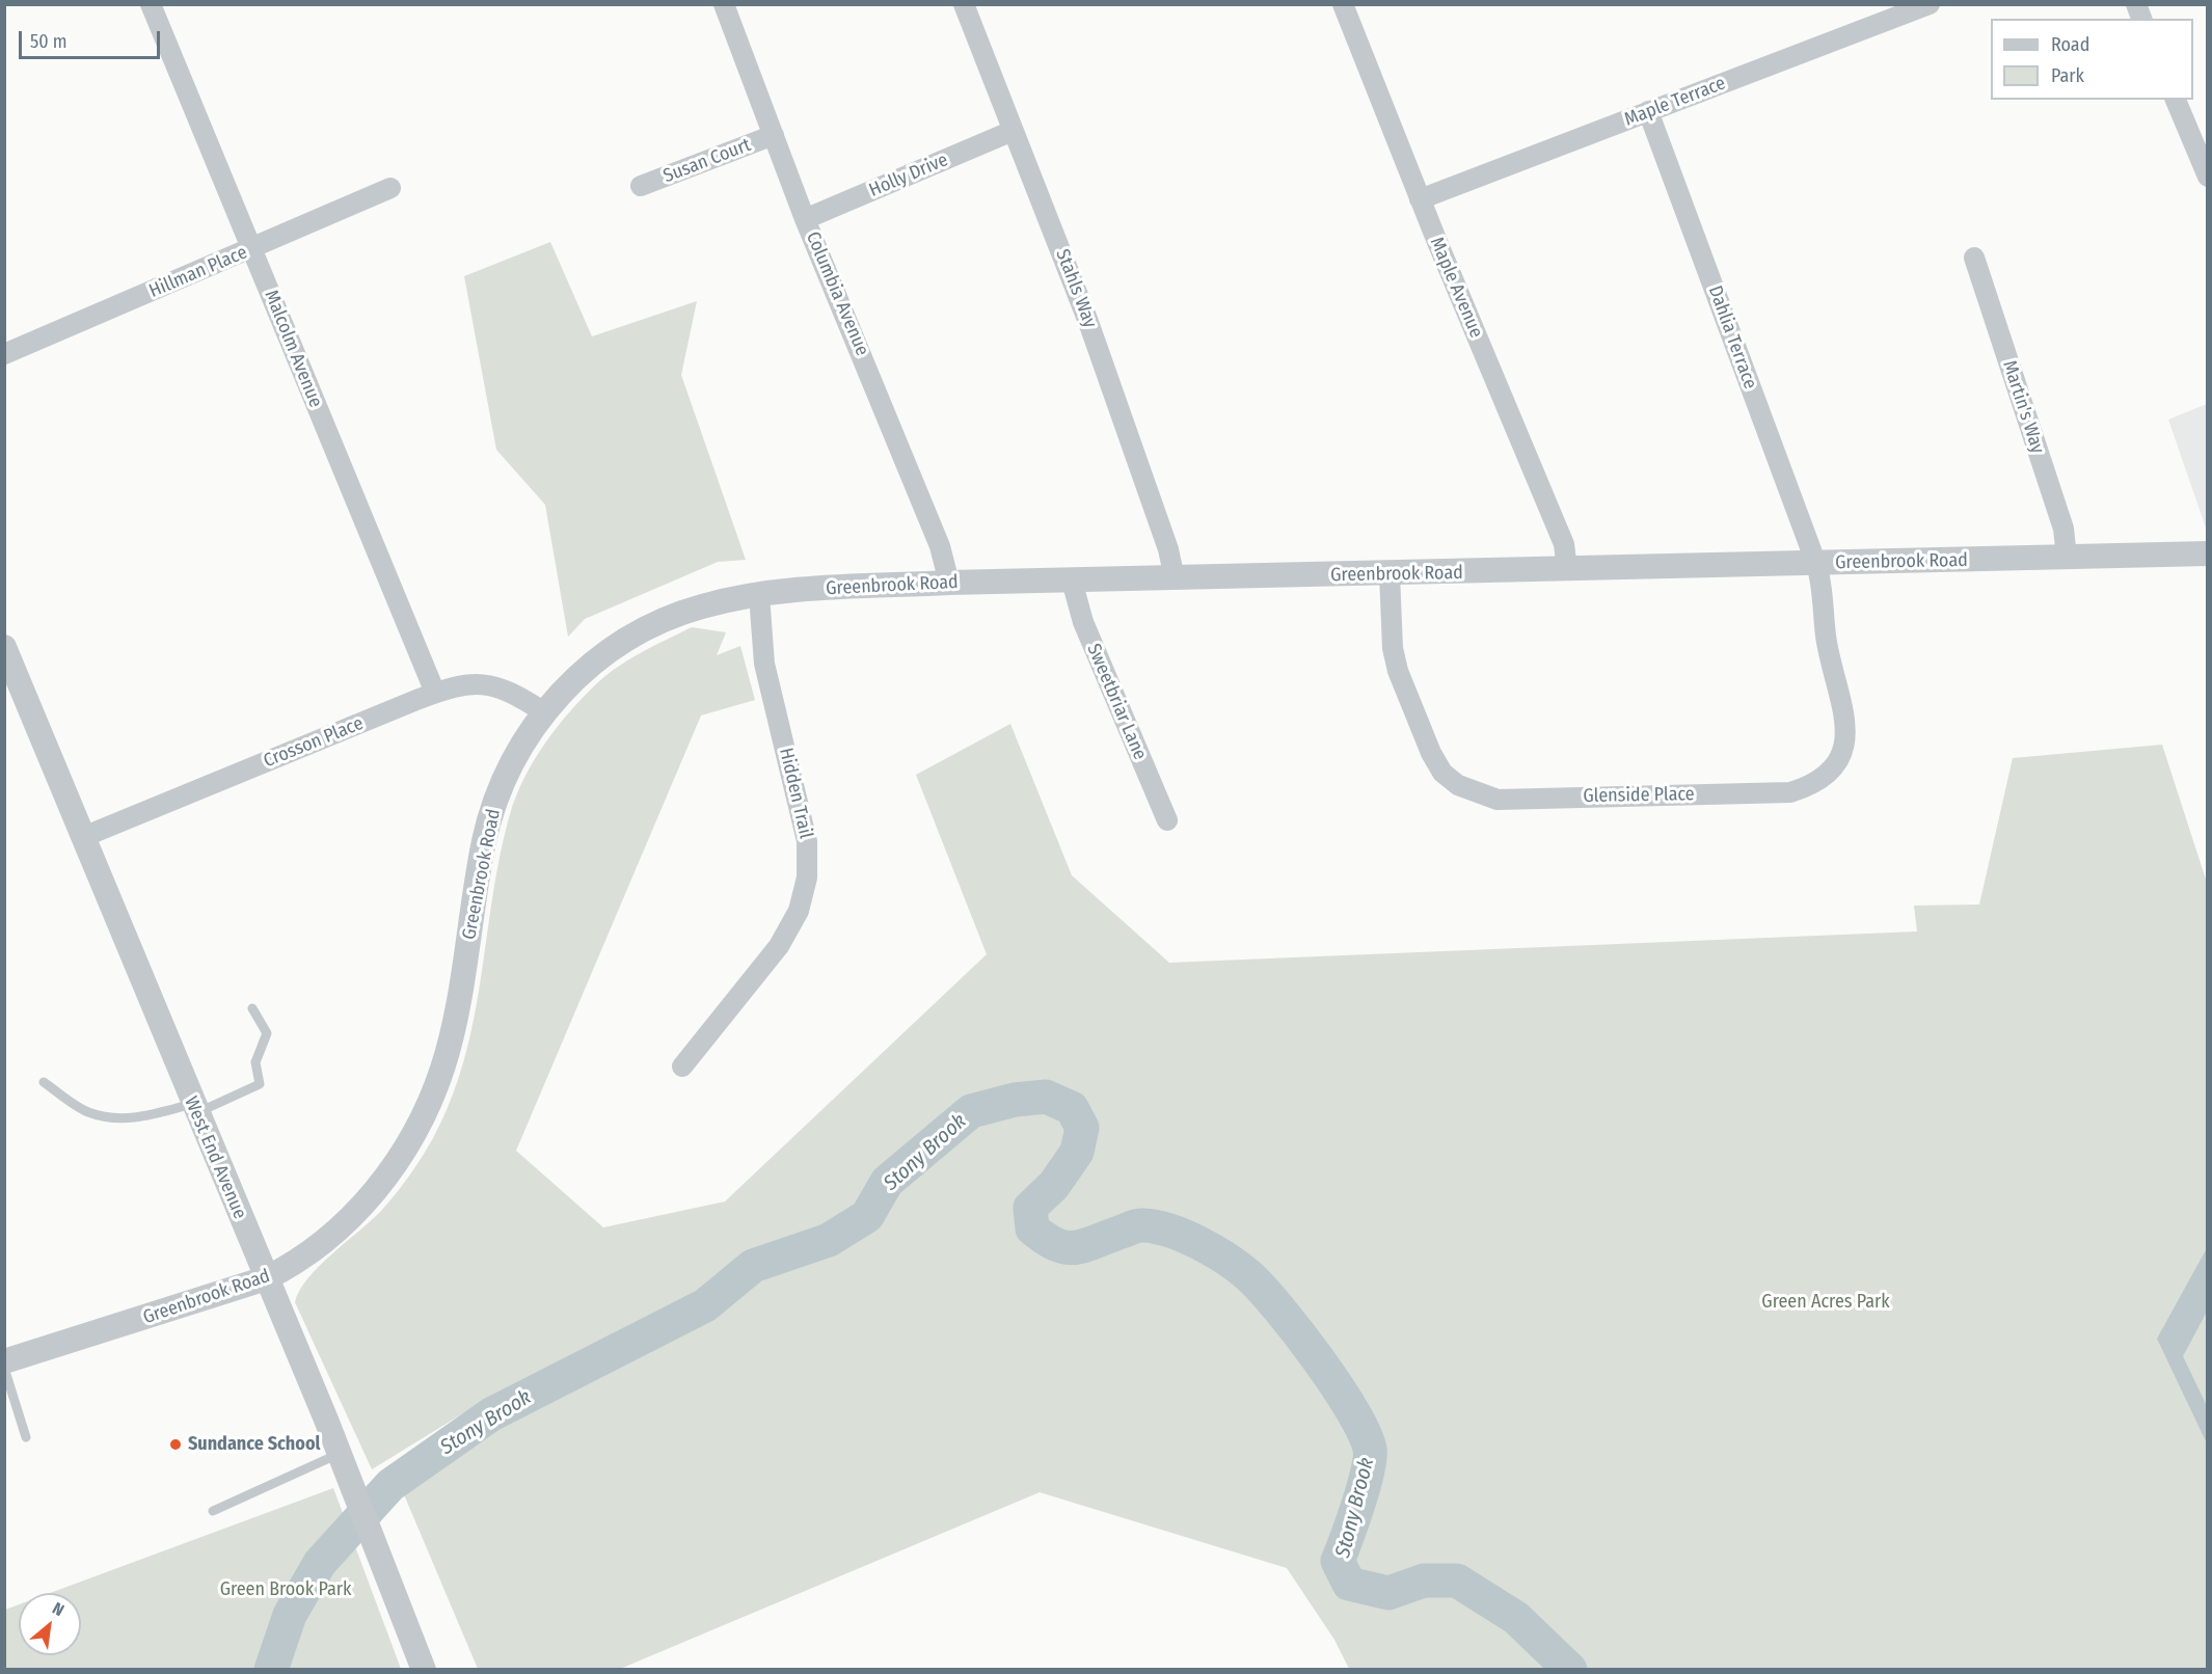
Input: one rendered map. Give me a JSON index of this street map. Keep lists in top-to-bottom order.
{
  "streets": {
    "street": [
      "Maple Terrace",
      "Susan Court",
      "Holly Drive",
      "Hillman Place",
      "Maple Avenue",
      "Stahls Way",
      "Columbia Avenue",
      "Dahlia Terrace",
      "Malcolm Avenue",
      "Martin's Way",
      "Greenbrook Road",
      "Sweetbriar Lane",
      "Crosson Place",
      "Hidden Trail",
      "Glenside Place",
      "West End Avenue"
    ]
  },
  "crossings": [
    ["Maple Terrace", "Maple Avenue"],
    ["Maple Terrace", "Dahlia Terrace"],
    ["Susan Court", "Columbia Avenue"],
    ["Holly Drive", "Stahls Way"],
    ["Holly Drive", "Columbia Avenue"],
    ["Hillman Place", "Malcolm Avenue"],
    ["Maple Avenue", "Greenbrook Road"],
    ["Stahls Way", "Greenbrook Road"],
    ["Columbia Avenue", "Greenbrook Road"],
    ["Dahlia Terrace", "Greenbrook Road"],
    ["Dahlia Terrace", "Glenside Place"],
    ["Malcolm Avenue", "Crosson Place"],
    ["Martin's Way", "Greenbrook Road"],
    ["Greenbrook Road", "Sweetbriar Lane"],
    ["Greenbrook Road", "Crosson Place"],
    ["Greenbrook Road", "Hidden Trail"],
    ["Greenbrook Road", "Glenside Place"],
    ["Greenbrook Road", "West End Avenue"],
    ["Crosson Place", "West End Avenue"]
  ],
  "water": ["Stony Brook"],
  "parks": ["Green Acres Park", "Green Brook Park"],
  "places": ["Sundance School"],
  "legend": ["Road", "Park"],
  "scale_bar": "50 m",
  "north": "top right"
}
